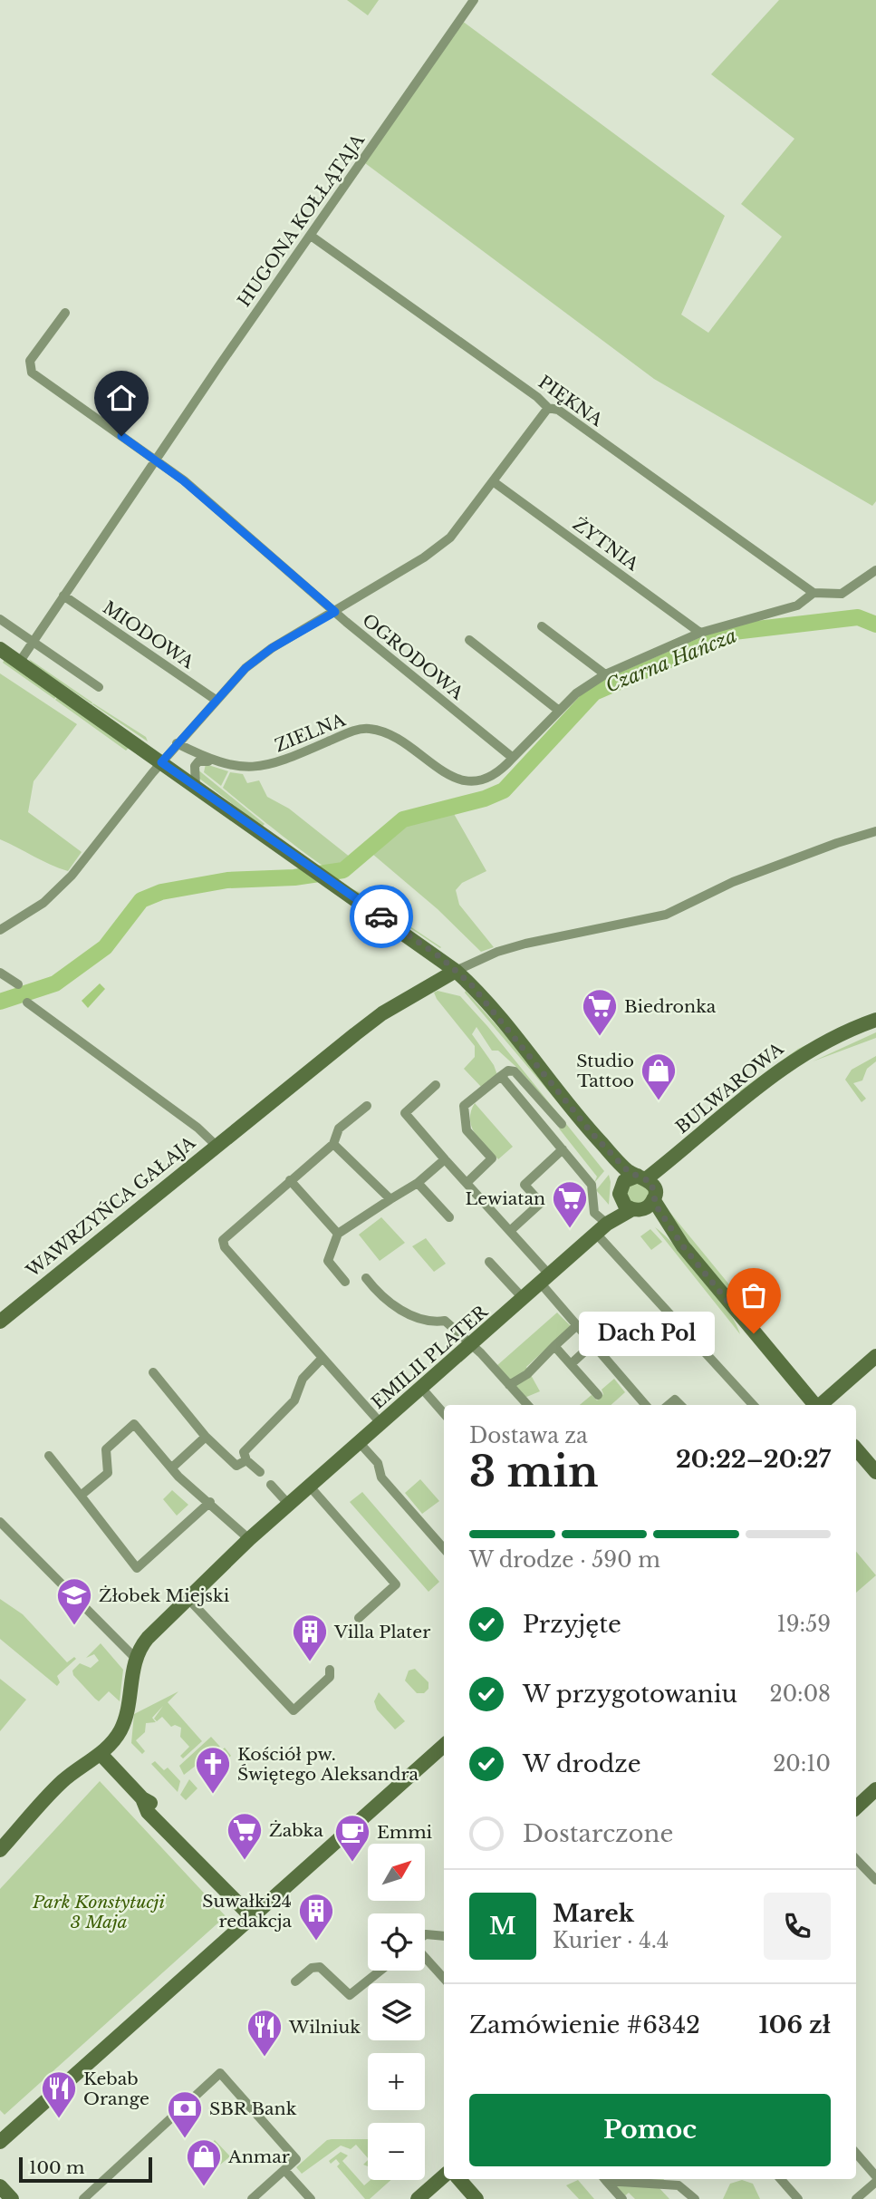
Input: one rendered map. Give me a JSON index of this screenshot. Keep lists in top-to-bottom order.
{
  "streets": {
    "street": [
      "HUGONA KOŁŁĄTAJA",
      "PIĘKNA",
      "ŻYTNIA",
      "MIODOWA",
      "OGRODOWA",
      "ZIELNA",
      "BULWAROWA",
      "WAWRZYŃCA GAŁAJA",
      "EMILII PLATER"
    ]
  },
  "crossings": [
    ["HUGONA KOŁŁĄTAJA", "PIĘKNA"],
    ["HUGONA KOŁŁĄTAJA", "MIODOWA"],
    ["HUGONA KOŁŁĄTAJA", "OGRODOWA"],
    ["OGRODOWA", "ZIELNA"],
    ["BULWAROWA", "EMILII PLATER"]
  ],
  "water": ["Czarna Hańcza"],
  "parks": ["Park Konstytucji 3 Maja"],
  "places": {
    "supermarket": ["Biedronka", "Lewiatan", "Żabka"],
    "shop": ["Studio Tattoo", "Anmar"],
    "other": ["Dach Pol"],
    "school or university": ["Żłobek Miejski"],
    "building": ["Villa Plater", "Suwałki24 redakcja"],
    "church": ["Kościół pw. Świętego Aleksandra"],
    "cafe": ["Emmi"],
    "restaurant": ["Wilniuk", "Kebab Orange"],
    "bank": ["SBR Bank"]
  },
  "scale_bar": "100 m",
  "north": "top right",
  "page": {
    "bubble": "Dach Pol",
    "heading": ["3 min", "Dostawa za", "20:22–20:27"],
    "panel": [
      "Marek",
      "Kurier · 4.4",
      "Zamówienie #6342",
      "106 zł"
    ],
    "bar": "W drodze · 590 m",
    "list": [
      ["Przyjęte", "19:59"],
      ["W przygotowaniu", "20:08"],
      ["W drodze", "20:10"],
      "Dostarczone"
    ],
    "map_buttons": ["+", "−"],
    "round": "M",
    "buttons": "Pomoc",
    "scale": "100 m"
  }
}
